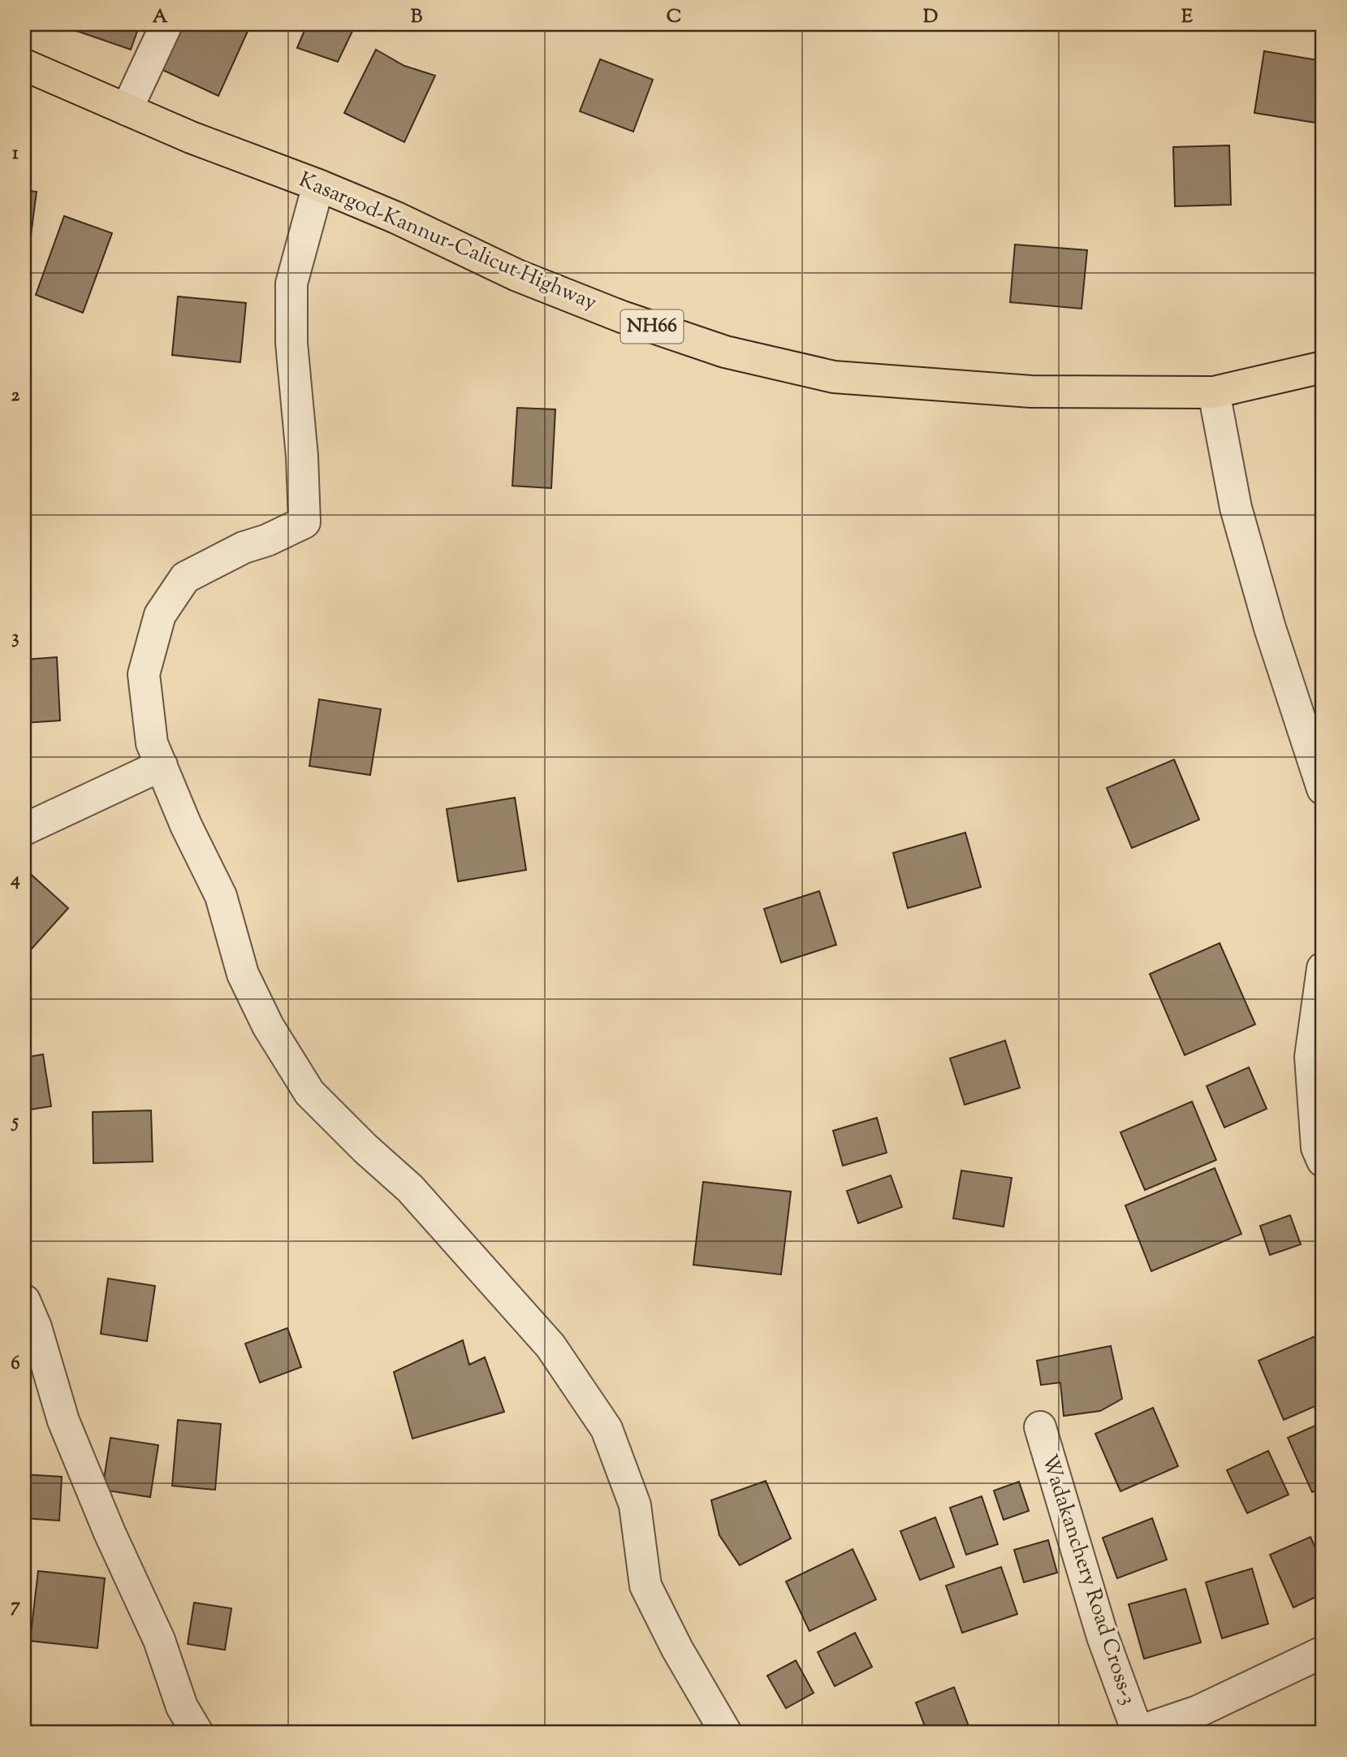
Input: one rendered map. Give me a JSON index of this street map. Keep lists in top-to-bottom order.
{
  "streets": {
    "highway": ["Kasargod-Kannur-Calicut Highway", "NH66"],
    "street": ["Wadakanchery Road Cross-3"]
  },
  "grid": {
    "columns": [
      "A",
      "B",
      "C",
      "D",
      "E"
    ],
    "rows": [
      "1",
      "2",
      "3",
      "4",
      "5",
      "6",
      "7"
    ]
  }
}
